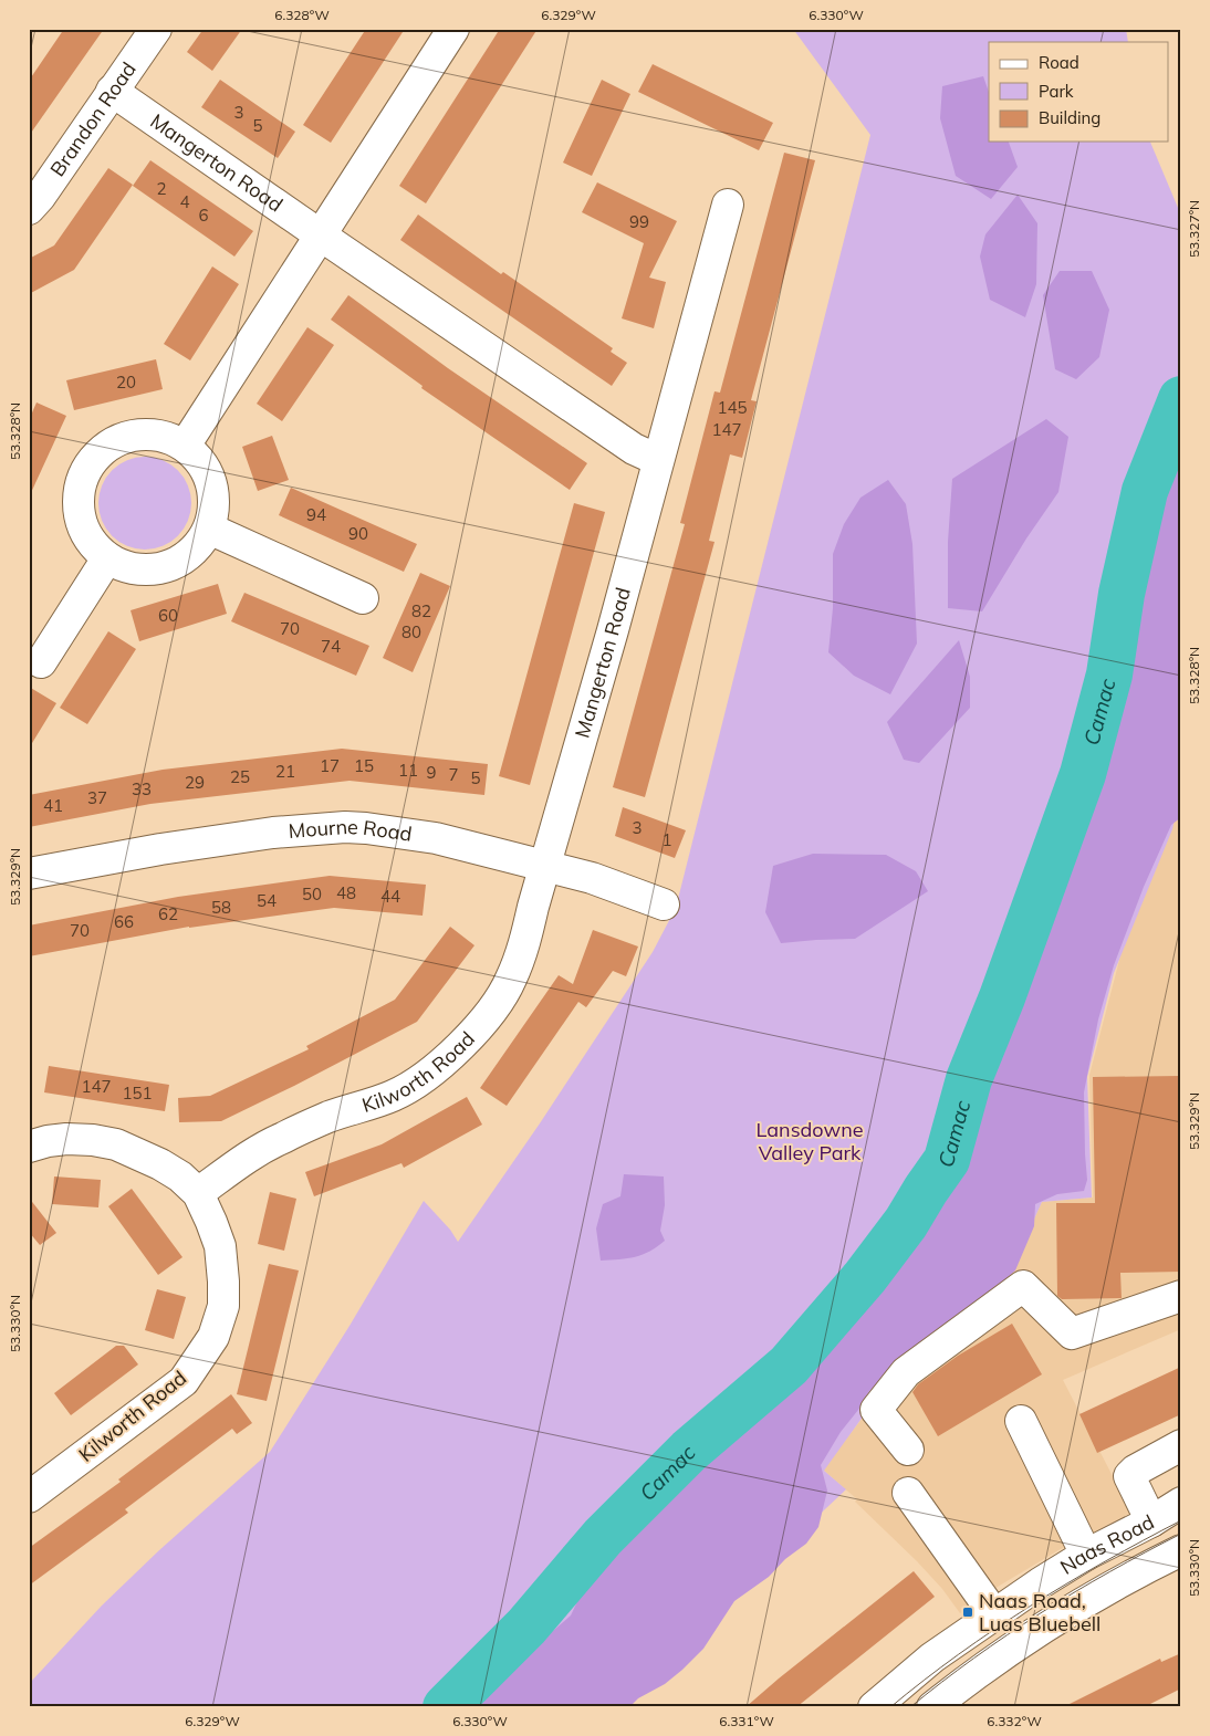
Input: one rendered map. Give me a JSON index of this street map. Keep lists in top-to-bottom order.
{
  "streets": {
    "street": [
      "Brandon Road",
      "Mangerton Road",
      "Mourne Road",
      "Kilworth Road",
      "Naas Road"
    ]
  },
  "crossings": [
    ["Brandon Road", "Mangerton Road"],
    ["Mangerton Road", "Mourne Road"],
    ["Mangerton Road", "Kilworth Road"],
    ["Mourne Road", "Kilworth Road"]
  ],
  "water": ["Camac"],
  "parks": ["Lansdowne Valley Park"],
  "places": {
    "transit": ["Naas Road, Luas Bluebell"]
  },
  "house_numbers": [
    "3",
    "5",
    "2",
    "4",
    "6",
    "99",
    "20",
    "145",
    "147",
    "94",
    "90",
    "82",
    "60",
    "70",
    "80",
    "74",
    "17",
    "15",
    "11",
    "21",
    "9",
    "7",
    "25",
    "5",
    "29",
    "33",
    "37",
    "41",
    "3",
    "1",
    "48",
    "50",
    "44",
    "54",
    "58",
    "62",
    "66",
    "70",
    "147",
    "151"
  ],
  "legend": ["Road", "Park", "Building"],
  "coordinates": [
    "6.328°W",
    "6.329°W",
    "6.330°W",
    "53.327°N",
    "53.328°N",
    "53.329°N",
    "53.330°N",
    "6.331°W",
    "6.332°W"
  ]
}
